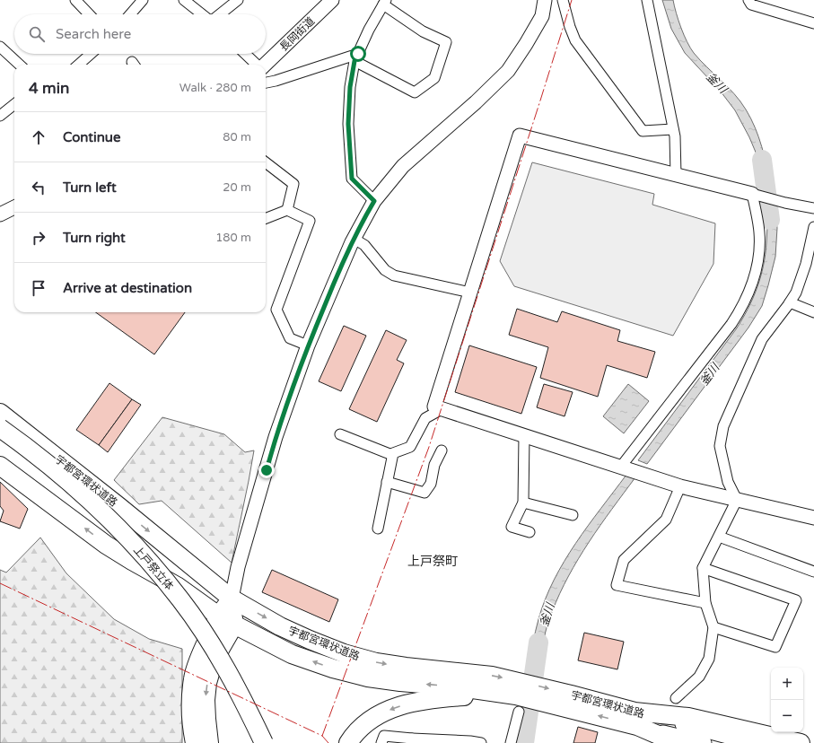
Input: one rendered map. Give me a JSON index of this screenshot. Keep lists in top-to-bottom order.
{
  "streets": {
    "highway": ["宇都宮環状道路", "上戸祭立体"],
    "street": ["長岡街道"]
  },
  "districts": ["上戸祭町"],
  "water": ["釜川"],
  "page": {
    "search": "Search here",
    "heading": ["4 min", "Walk · 280 m"],
    "list": [
      ["Continue", "80 m"],
      ["Turn left", "20 m"],
      ["Turn right", "180 m"],
      "Arrive at destination"
    ],
    "map_buttons": ["+", "−"]
  }
}
